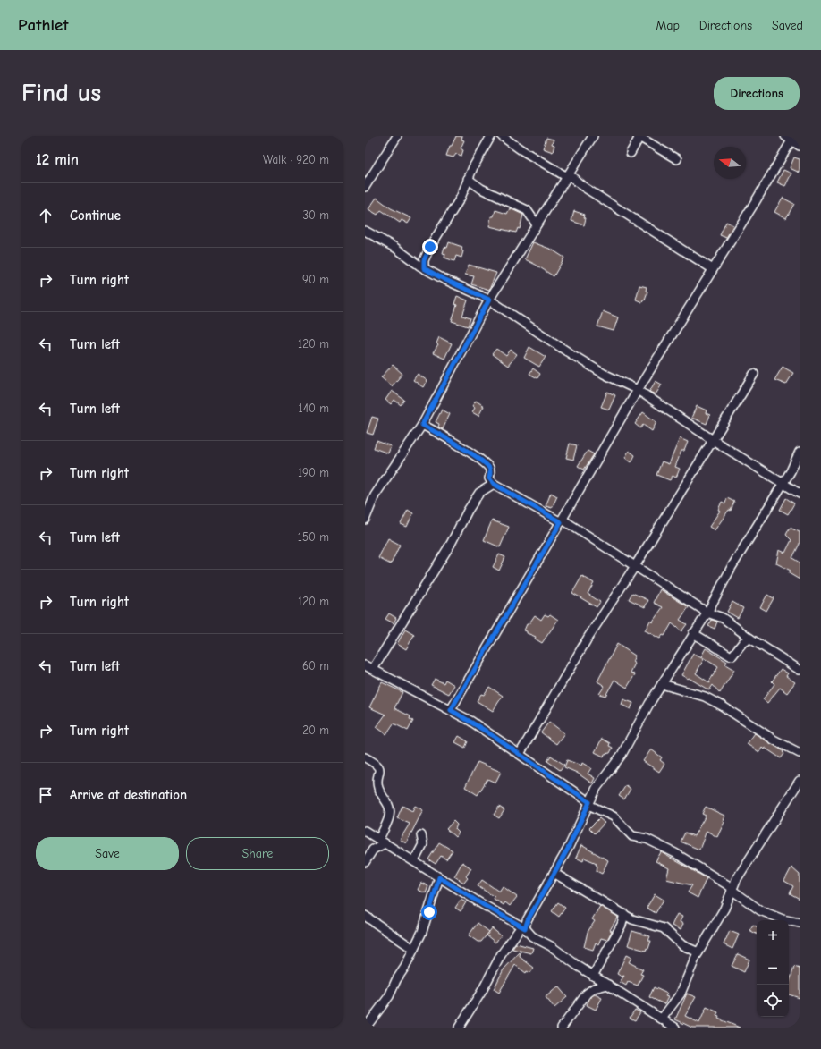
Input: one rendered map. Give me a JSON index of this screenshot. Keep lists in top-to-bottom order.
{
  "north": "left",
  "page": {
    "header": "Pathlet",
    "nav": ["Map", "Directions", "Saved"],
    "buttons": [
      "Directions",
      ["Save", "Share"]
    ],
    "title": "Find us",
    "heading": ["12 min", "Walk · 920 m"],
    "list": [
      ["Continue", "30 m"],
      ["Turn right", "90 m"],
      ["Turn left", "120 m"],
      ["Turn left", "140 m"],
      ["Turn right", "190 m"],
      ["Turn left", "150 m"],
      ["Turn right", "120 m"],
      ["Turn left", "60 m"],
      ["Turn right", "20 m"],
      "Arrive at destination"
    ],
    "map_buttons": ["+", "−"]
  }
}
